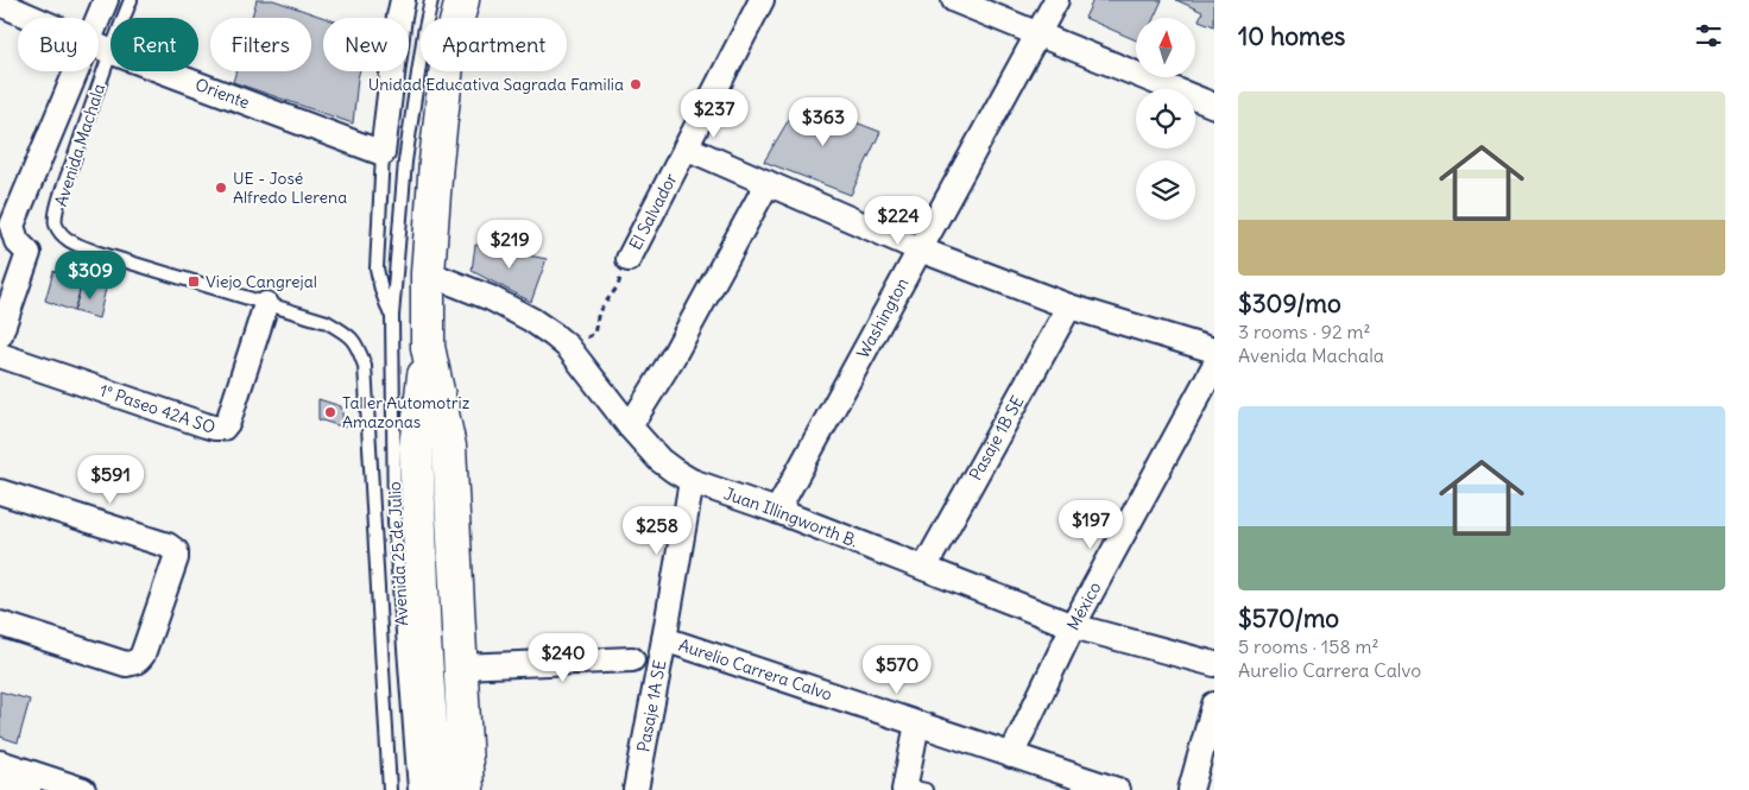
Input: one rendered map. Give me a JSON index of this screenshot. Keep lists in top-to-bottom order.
{
  "streets": {
    "main road": ["Avenida 25 de Julio"],
    "street": [
      "Oriente",
      "Avenida Machala",
      "El Salvador",
      "Washington",
      "1° Paseo 42A SO",
      "Pasaje 1B SE",
      "Juan Illingworth B.",
      "México",
      "Aurelio Carrera Calvo",
      "Pasaje 1A SE"
    ]
  },
  "crossings": [
    ["Oriente", "Avenida Machala"],
    ["Oriente", "Avenida 25 de Julio"],
    ["Avenida Machala", "1° Paseo 42A SO"],
    ["Avenida Machala", "Avenida 25 de Julio"],
    ["El Salvador", "Juan Illingworth B."],
    ["Washington", "Juan Illingworth B."],
    ["1° Paseo 42A SO", "Avenida 25 de Julio"],
    ["Pasaje 1B SE", "Juan Illingworth B."],
    ["Juan Illingworth B.", "Avenida 25 de Julio"],
    ["Juan Illingworth B.", "México"],
    ["Juan Illingworth B.", "Pasaje 1A SE"],
    ["México", "Aurelio Carrera Calvo"],
    ["Aurelio Carrera Calvo", "Pasaje 1A SE"]
  ],
  "places": {
    "other": ["Unidad Educativa Sagrada Familia", "UE - José Alfredo Llerena", "Taller Automotriz Amazonas"],
    "transit": ["Viejo Cangrejal"]
  },
  "north": "top",
  "page": {
    "heading": "10 homes",
    "chip": [
      "Buy",
      "Rent",
      "Filters",
      "New",
      "Apartment"
    ],
    "list": [
      {
        "name": "$309/mo",
        "note": "3 rooms · 92 m² · Avenida Machala"
      },
      {
        "name": "$570/mo",
        "note": "5 rooms · 158 m² · Aurelio Carrera Calvo"
      }
    ],
    "price": [
      "$237",
      "$363",
      "$224",
      "$219",
      "$309",
      "$591",
      "$197",
      "$258",
      "$240",
      "$570"
    ]
  }
}
